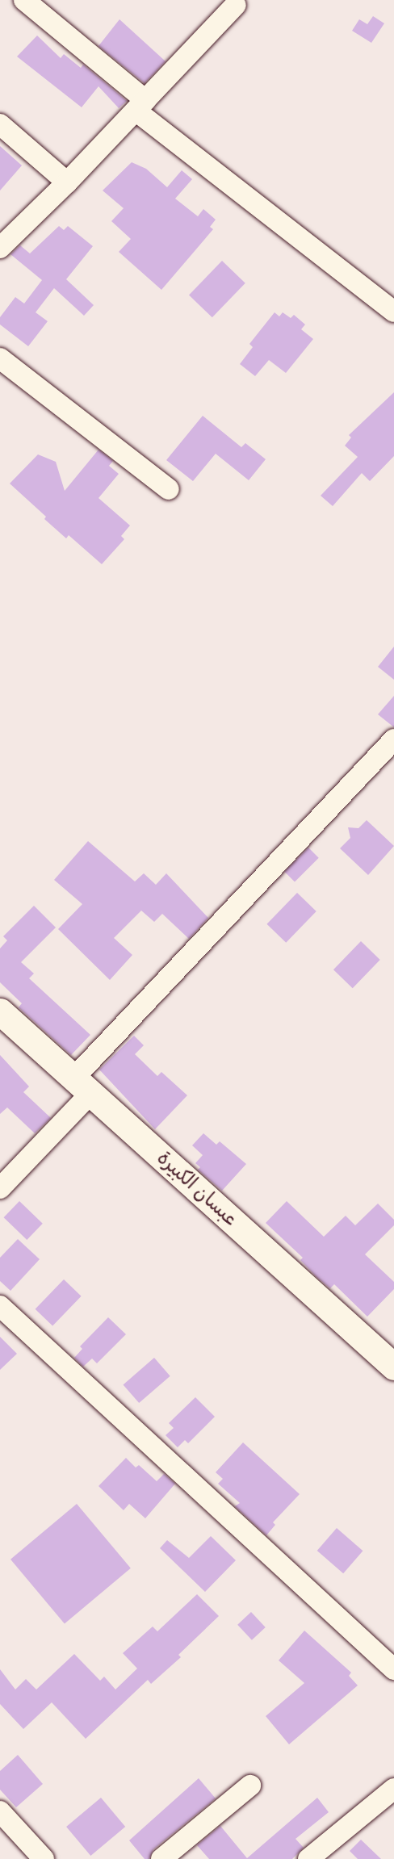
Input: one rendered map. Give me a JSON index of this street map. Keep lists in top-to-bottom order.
{
  "streets": {
    "main road": ["عبسان الكبيرة"]
  }
}
